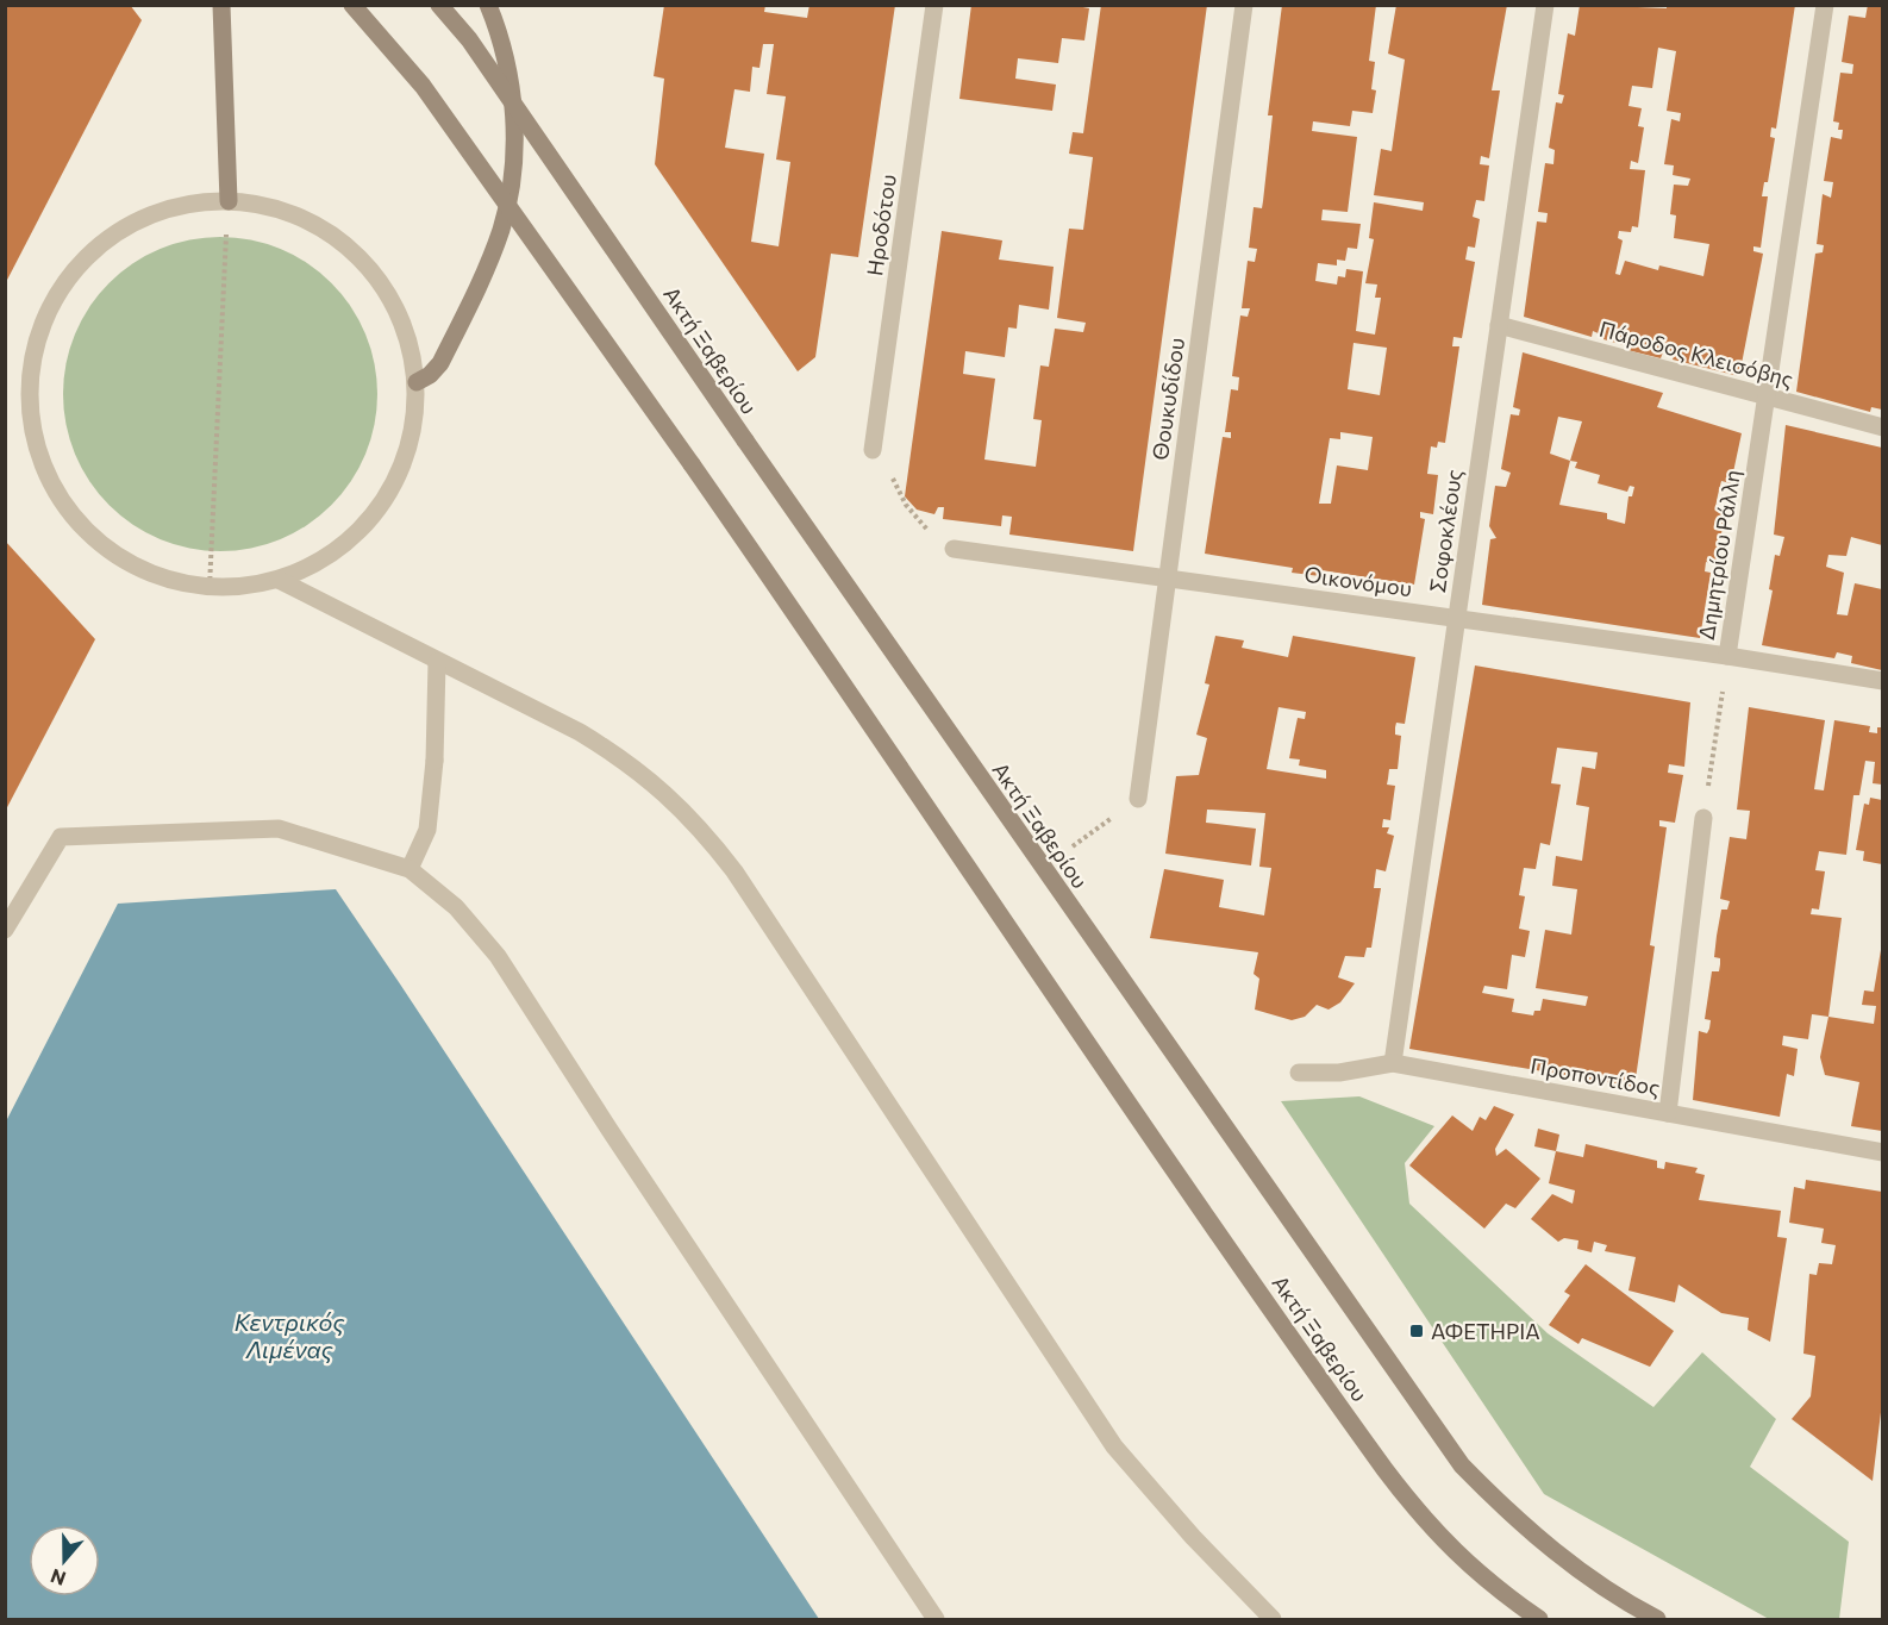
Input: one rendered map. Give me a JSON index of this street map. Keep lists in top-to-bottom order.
{
  "streets": {
    "main road": ["Ακτή Ξαβερίου"],
    "street": [
      "Ηροδότου",
      "Πάροδος Κλεισόβης",
      "Θουκυδίδου",
      "Σοφοκλέους",
      "Δημητρίου Ράλλη",
      "Οικονόμου",
      "Προποντίδος"
    ]
  },
  "crossings": [
    ["Πάροδος Κλεισόβης", "Σοφοκλέους"],
    ["Πάροδος Κλεισόβης", "Δημητρίου Ράλλη"],
    ["Θουκυδίδου", "Οικονόμου"],
    ["Σοφοκλέους", "Οικονόμου"],
    ["Σοφοκλέους", "Προποντίδος"],
    ["Δημητρίου Ράλλη", "Οικονόμου"]
  ],
  "water": ["Κεντρικός Λιμένας"],
  "places": {
    "transit": ["ΑΦΕΤΗΡΙΑ"]
  },
  "north": "bottom"
}
